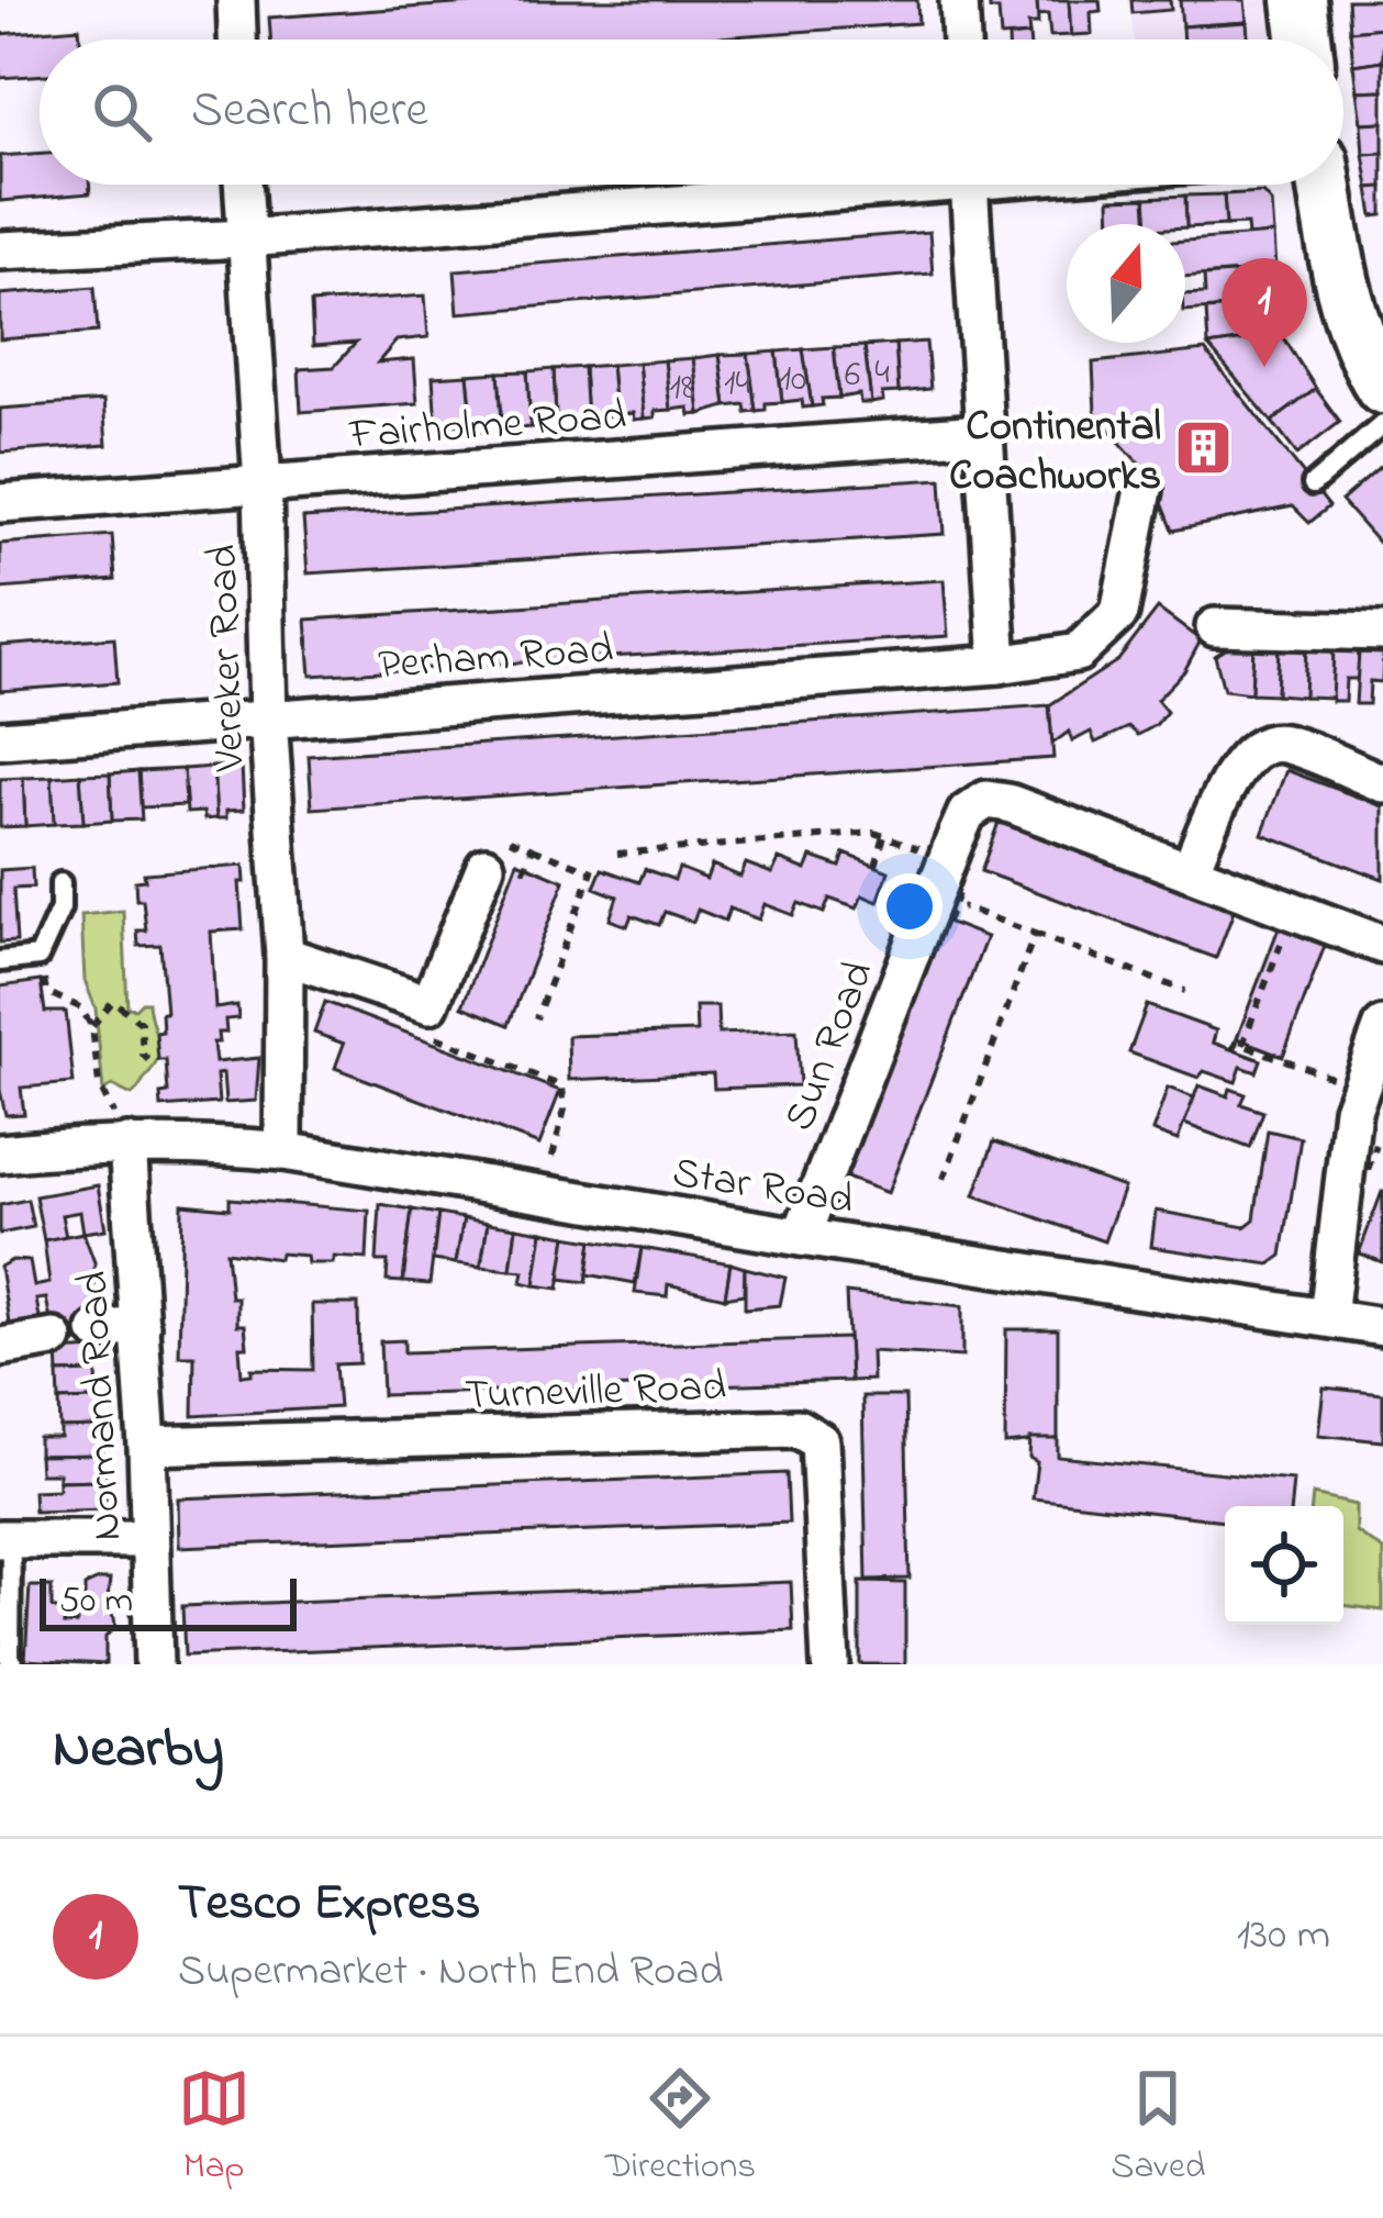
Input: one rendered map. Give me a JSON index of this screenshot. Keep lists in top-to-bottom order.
{
  "streets": {
    "street": [
      "Fairholme Road",
      "Perham Road",
      "Vereker Road",
      "Sun Road",
      "Star Road",
      "Turneville Road",
      "Normand Road"
    ]
  },
  "crossings": [
    ["Fairholme Road", "Vereker Road"],
    ["Perham Road", "Vereker Road"],
    ["Vereker Road", "Star Road"],
    ["Sun Road", "Star Road"],
    ["Star Road", "Normand Road"],
    ["Turneville Road", "Normand Road"]
  ],
  "places": {
    "building": ["Continental Coachworks"]
  },
  "house_numbers": [
    "4",
    "6",
    "10",
    "14",
    "18"
  ],
  "scale_bar": "50 m",
  "north": "top",
  "page": {
    "search": "Search here",
    "pins": "1",
    "scale": "50 m",
    "heading": "Nearby",
    "list": [
      {
        "mark": "1",
        "name": "Tesco Express",
        "note": "Supermarket · North End Road",
        "value": "130 m"
      }
    ],
    "nav": ["Map", "Directions", "Saved"]
  }
}
